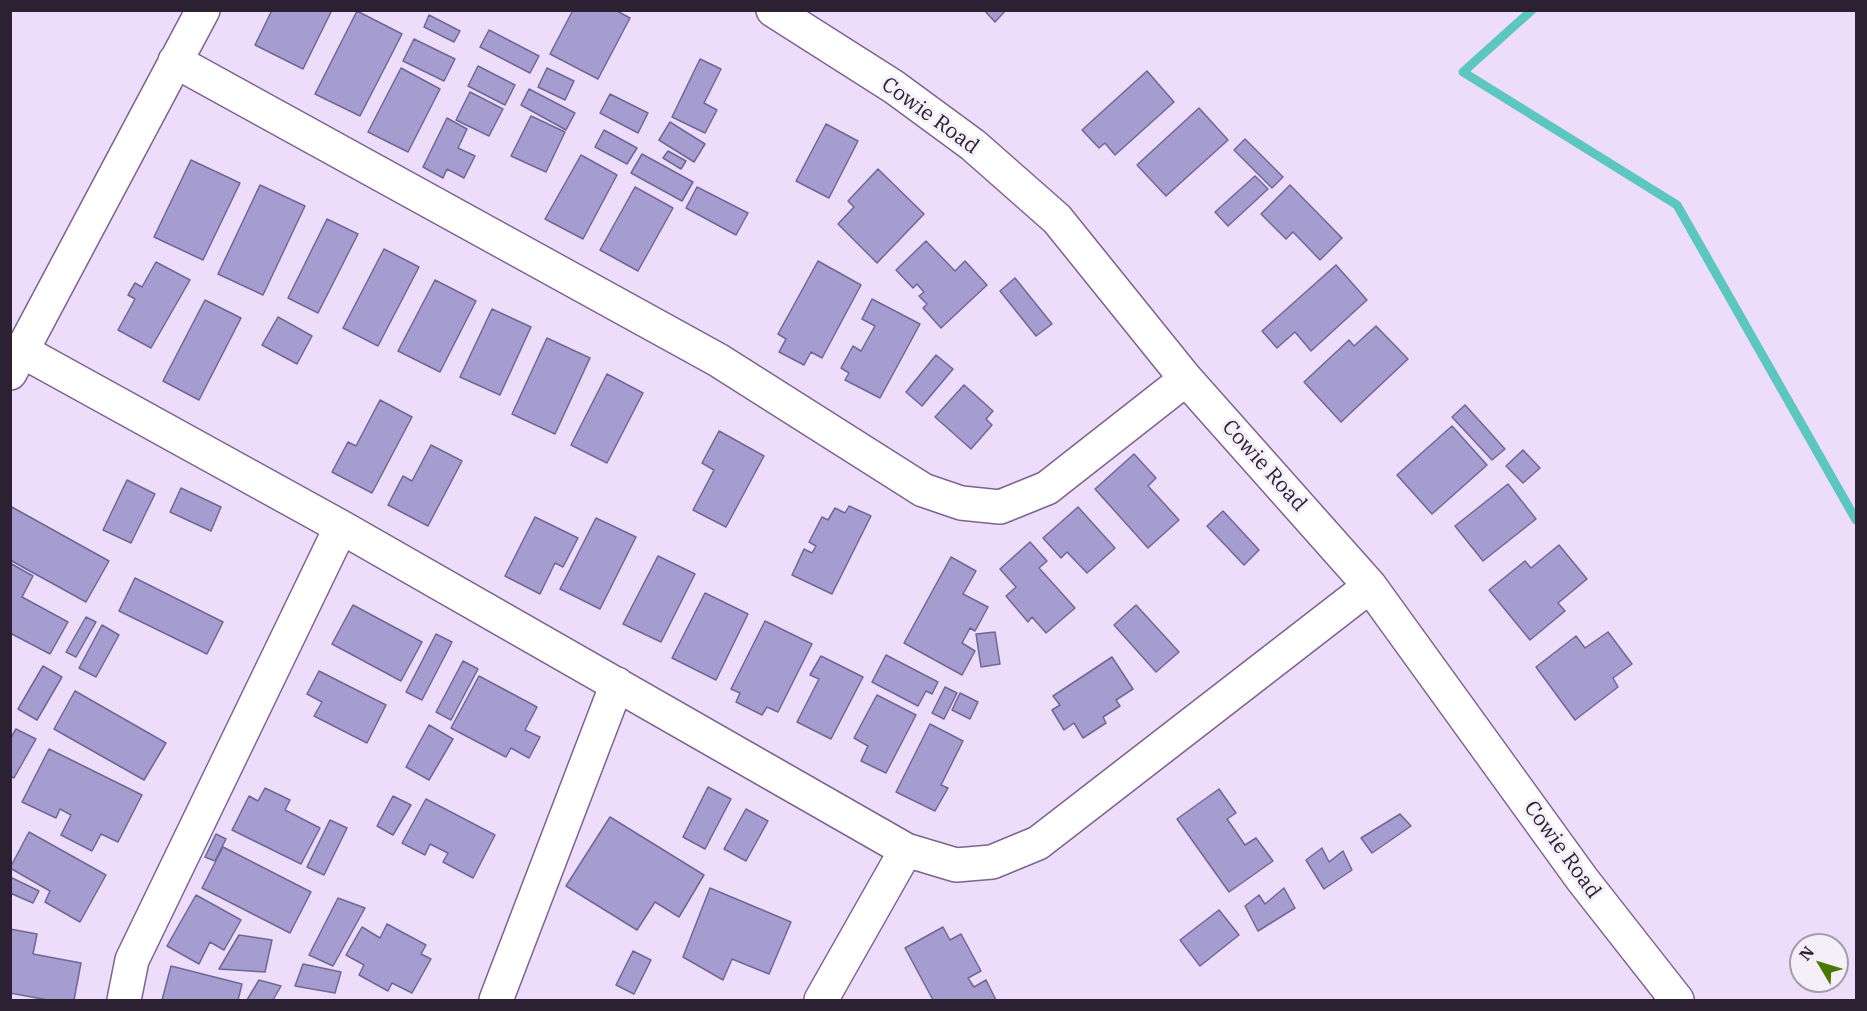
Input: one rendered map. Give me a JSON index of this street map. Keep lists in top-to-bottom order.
{
  "streets": {
    "street": ["Cowie Road"]
  },
  "north": "top left"
}
